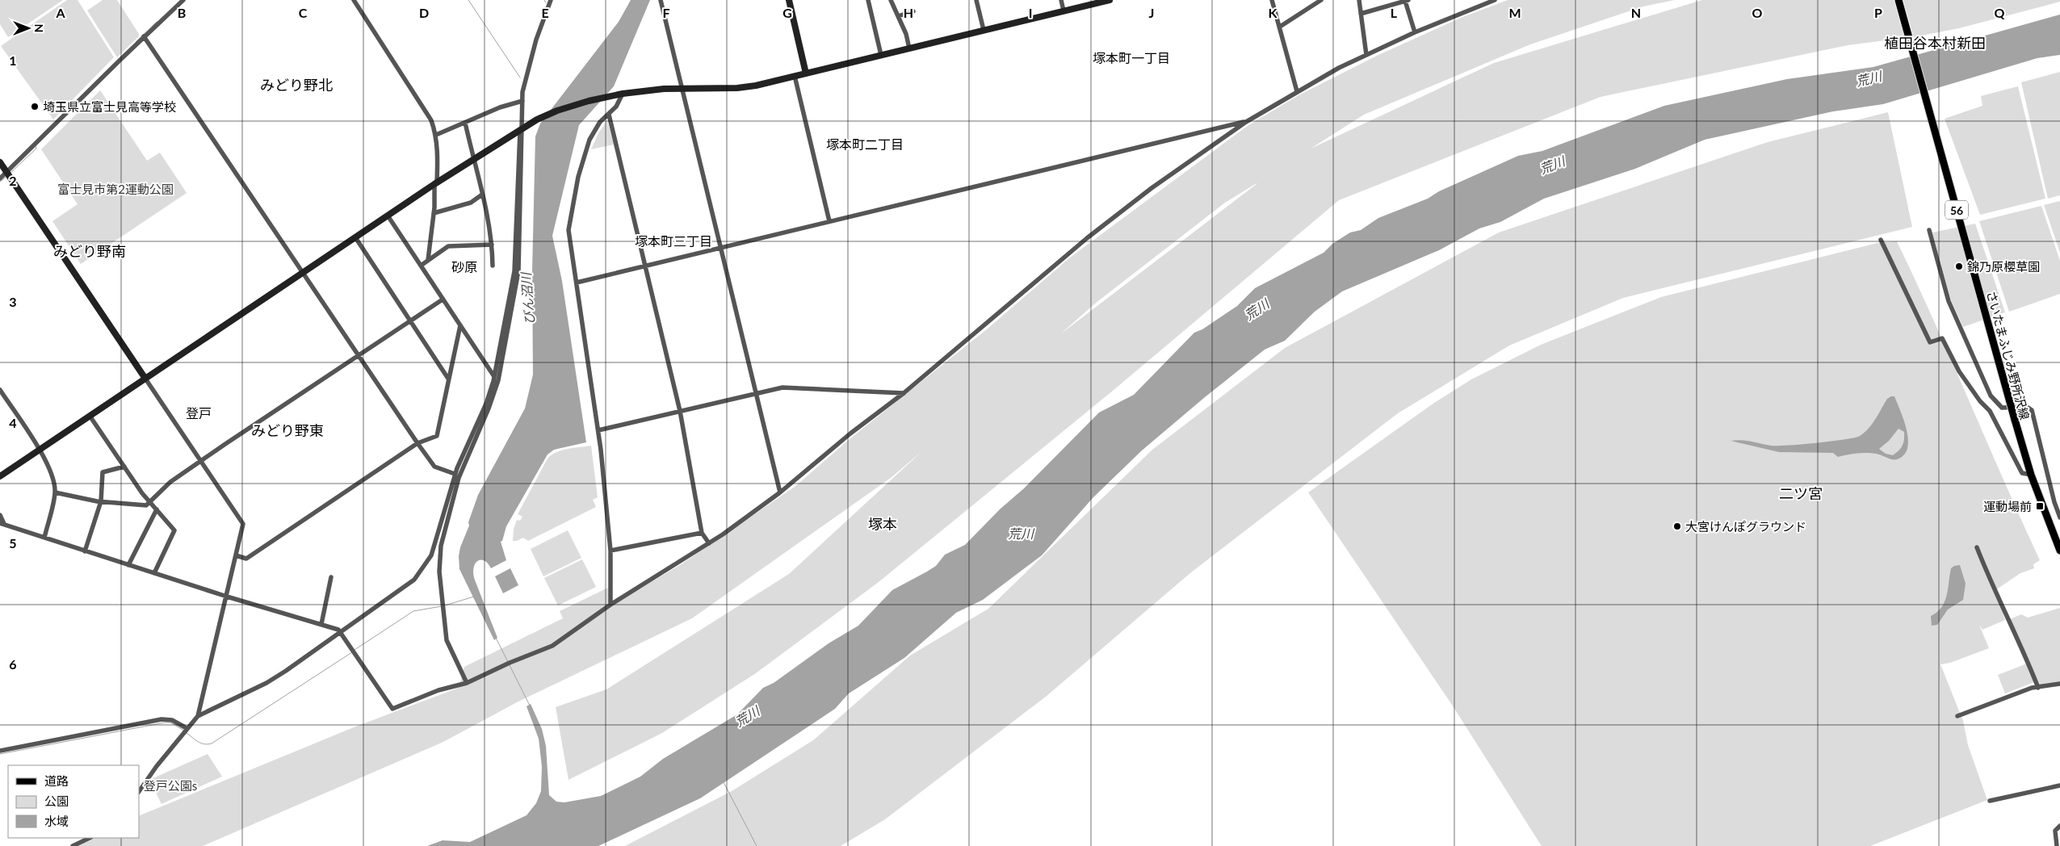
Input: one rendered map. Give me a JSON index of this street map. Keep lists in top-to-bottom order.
{
  "streets": {
    "main road": ["56", "さいたまふじみ野所沢線"]
  },
  "districts": [
    "植田谷本村新田",
    "塚本町一丁目",
    "みどり野北",
    "塚本町二丁目",
    "塚本町三丁目",
    "みどり野南",
    "砂原",
    "登戸",
    "みどり野東",
    "二ツ宮",
    "塚本"
  ],
  "water": ["荒川", "びん沼川"],
  "parks": ["富士見市第2運動公園", "登戸公園s"],
  "places": {
    "other": ["埼玉県立富士見高等学校", "錦乃原櫻草園", "大宮けんぽグラウンド"],
    "transit": ["運動場前"]
  },
  "legend": ["道路", "公園", "水域"],
  "north": "right",
  "grid": {
    "columns": [
      "A",
      "B",
      "C",
      "D",
      "E",
      "F",
      "G",
      "H",
      "I",
      "J",
      "K",
      "L",
      "M",
      "N",
      "O",
      "P",
      "Q"
    ],
    "rows": [
      "1",
      "2",
      "3",
      "4",
      "5",
      "6"
    ]
  }
}
